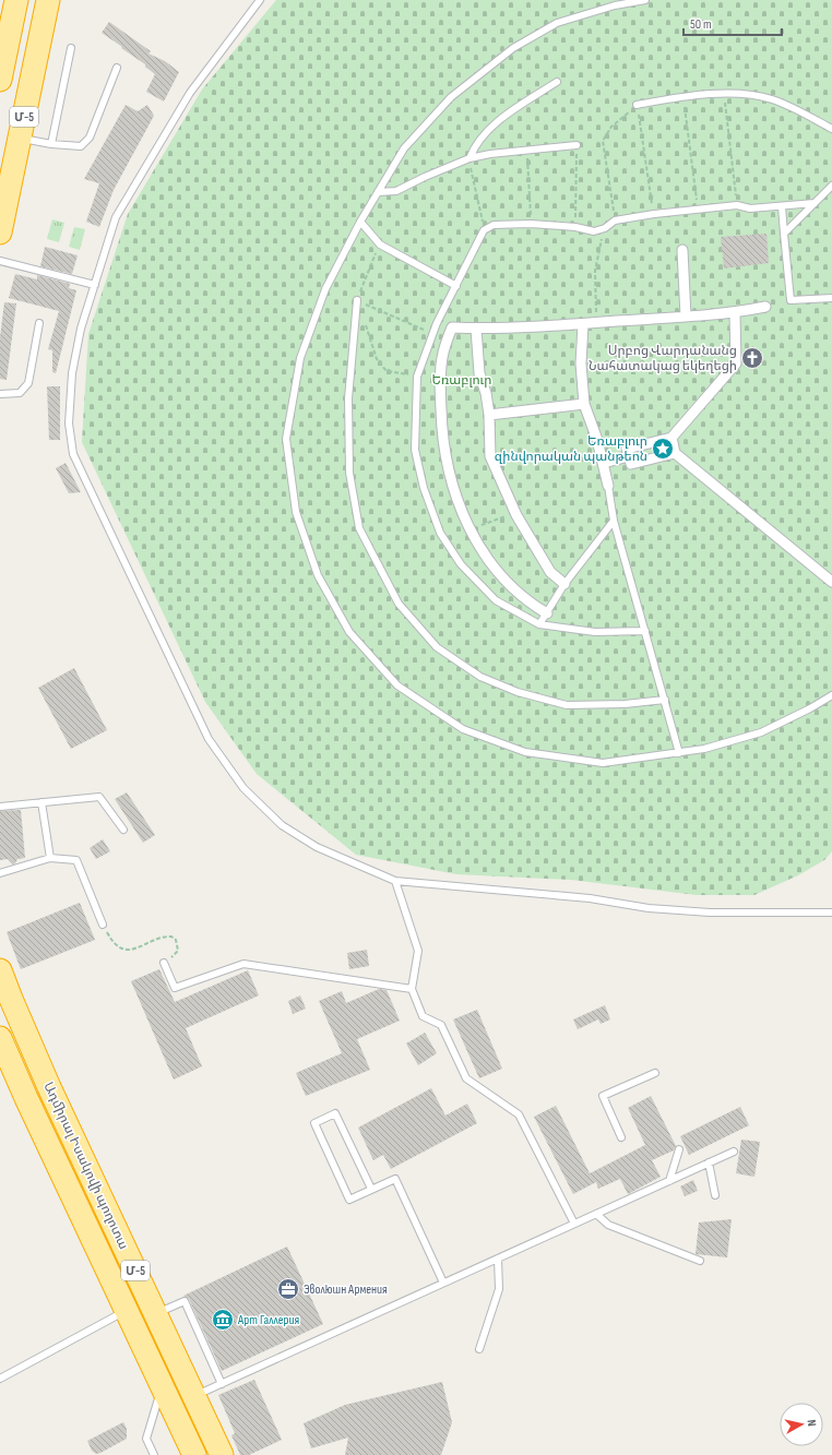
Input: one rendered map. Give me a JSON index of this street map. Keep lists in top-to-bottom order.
{
  "streets": {
    "highway": ["Մ-5", "Ադմիրալ Իսակովի պողոտա"]
  },
  "parks": ["Եռաբլուր"],
  "places": {
    "church": ["Սրբոց Վարդանանց Նահատակաց եկեղեցի"],
    "place": ["Եռաբլուր զինվորական պանթեոն"],
    "office": ["Эволюшн Армения"],
    "museum": ["Арт Галлерия"]
  },
  "scale_bar": "50 m",
  "north": "right"
}
